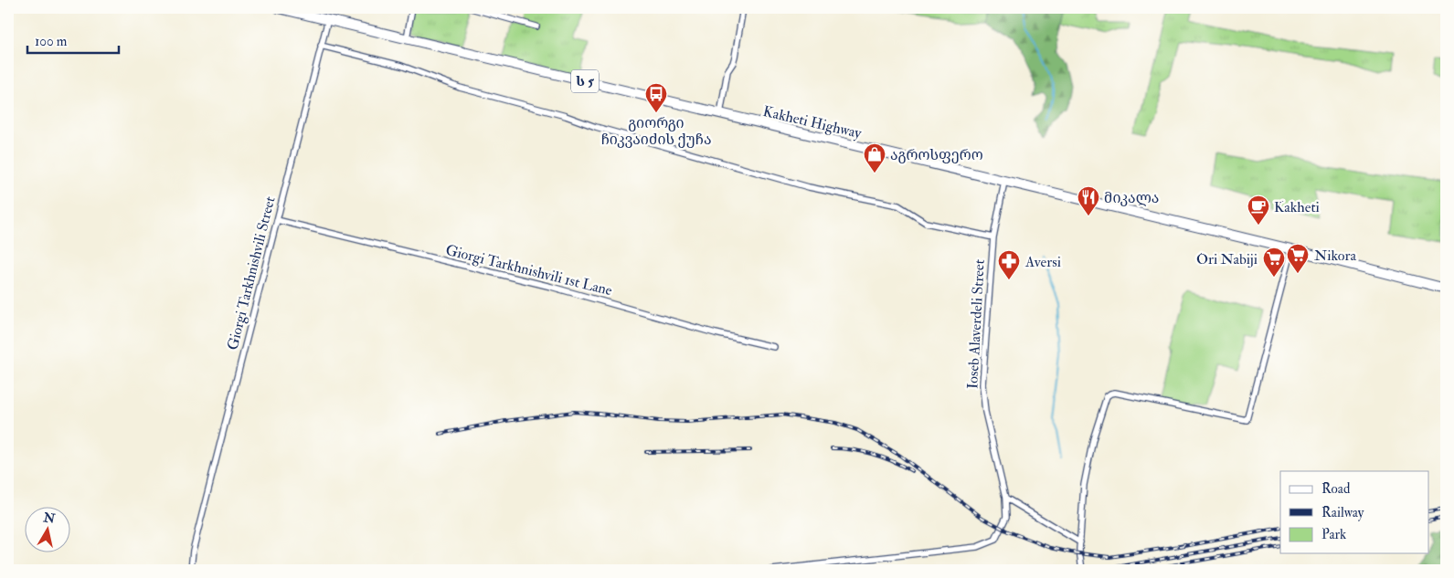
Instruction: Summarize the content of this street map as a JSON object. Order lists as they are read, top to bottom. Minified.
{"streets":{"highway":["ს 5","Kakheti Highway"],"street":["Giorgi Tarkhnishvili 1st Lane","Giorgi Tarkhnishvili Street","Ioseb Alaverdeli Street"]},"crossings":[["Kakheti Highway","Giorgi Tarkhnishvili Street"],["Kakheti Highway","Ioseb Alaverdeli Street"],["Giorgi Tarkhnishvili 1st Lane","Giorgi Tarkhnishvili Street"]],"places":{"bus stop":["გიორგი ჩიკვაიძის ქუჩა"],"shop":["აგროსფერო"],"restaurant":["მიკალა"],"cafe":["Kakheti"],"supermarket":["Nikora","Ori Nabiji"],"pharmacy":["Aversi"]},"legend":["Road","Railway","Park"],"scale_bar":"100 m","north":"top"}
